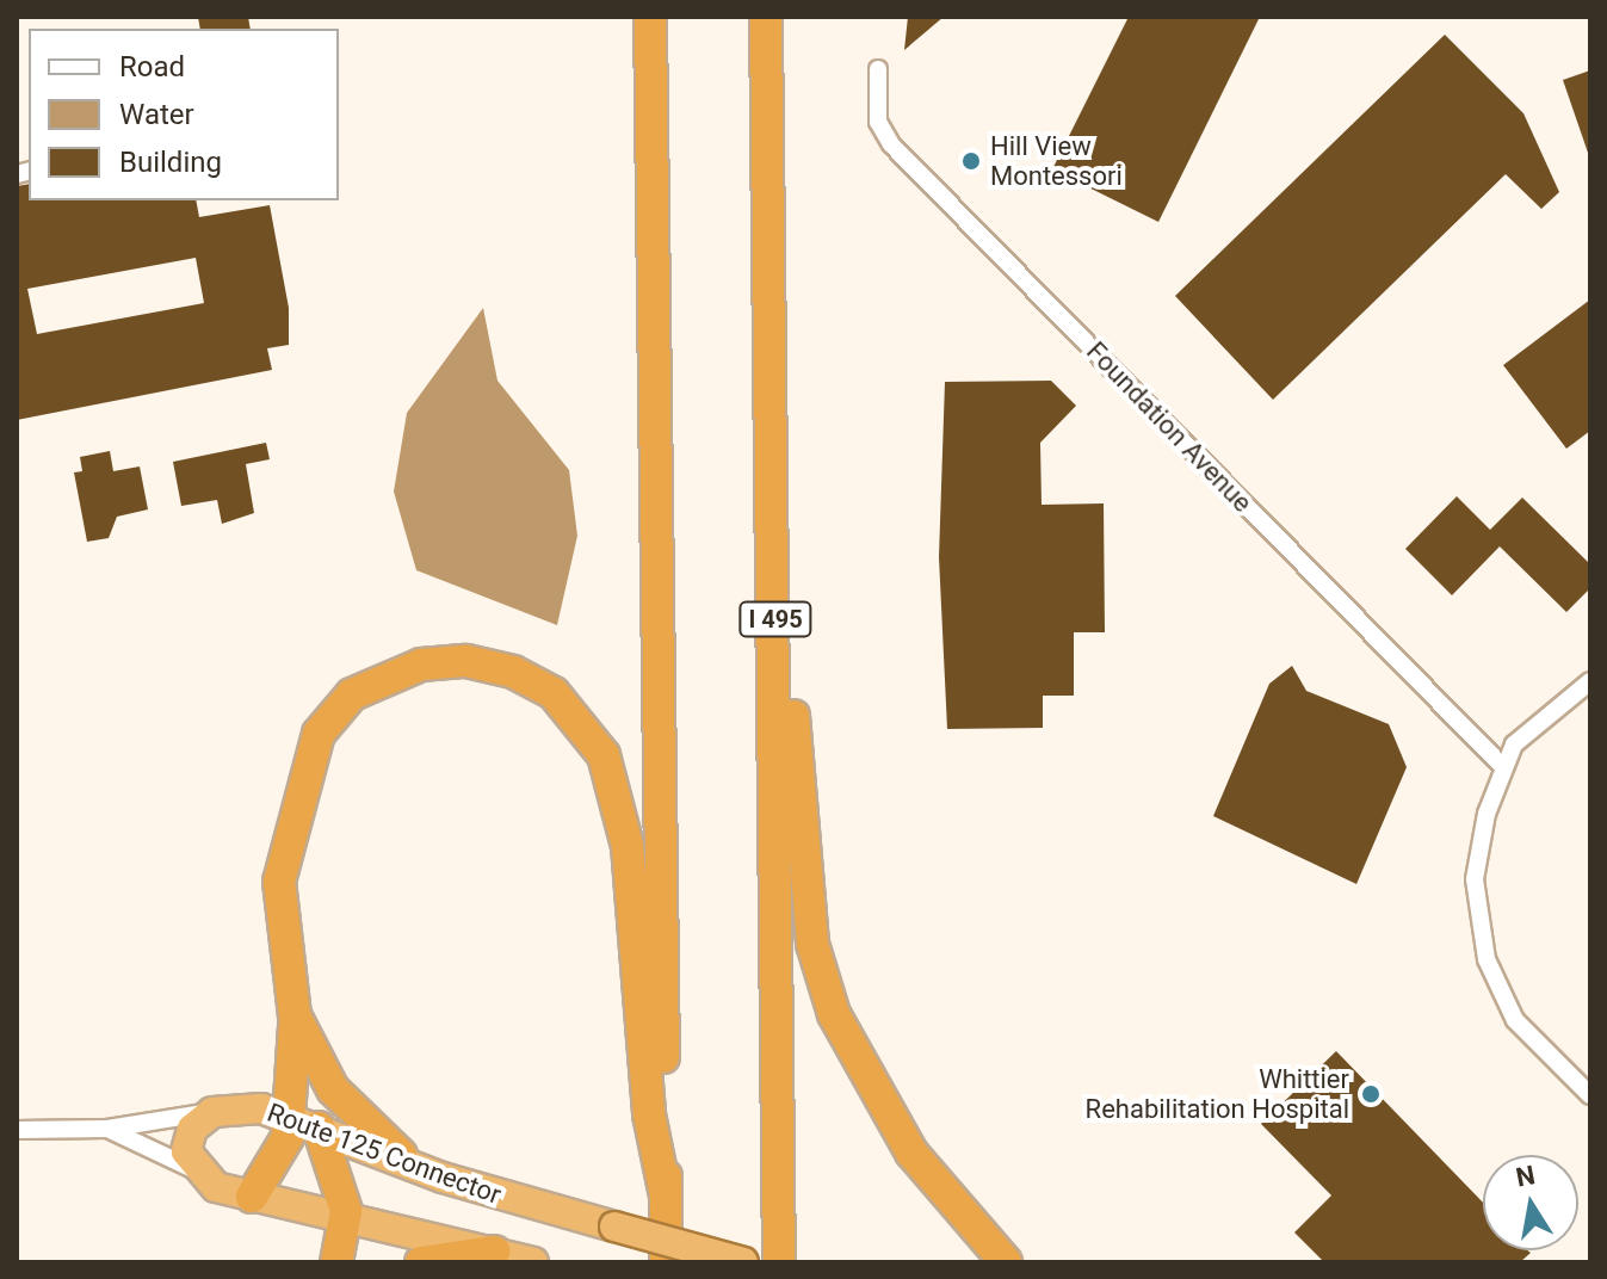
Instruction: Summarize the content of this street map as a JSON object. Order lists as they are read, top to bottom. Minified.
{"streets":{"highway":["I 495","Route 125 Connector"],"street":["Foundation Avenue"]},"places":["Hill View Montessori","Whittier Rehabilitation Hospital"],"legend":["Road","Water","Building"],"north":"top"}
